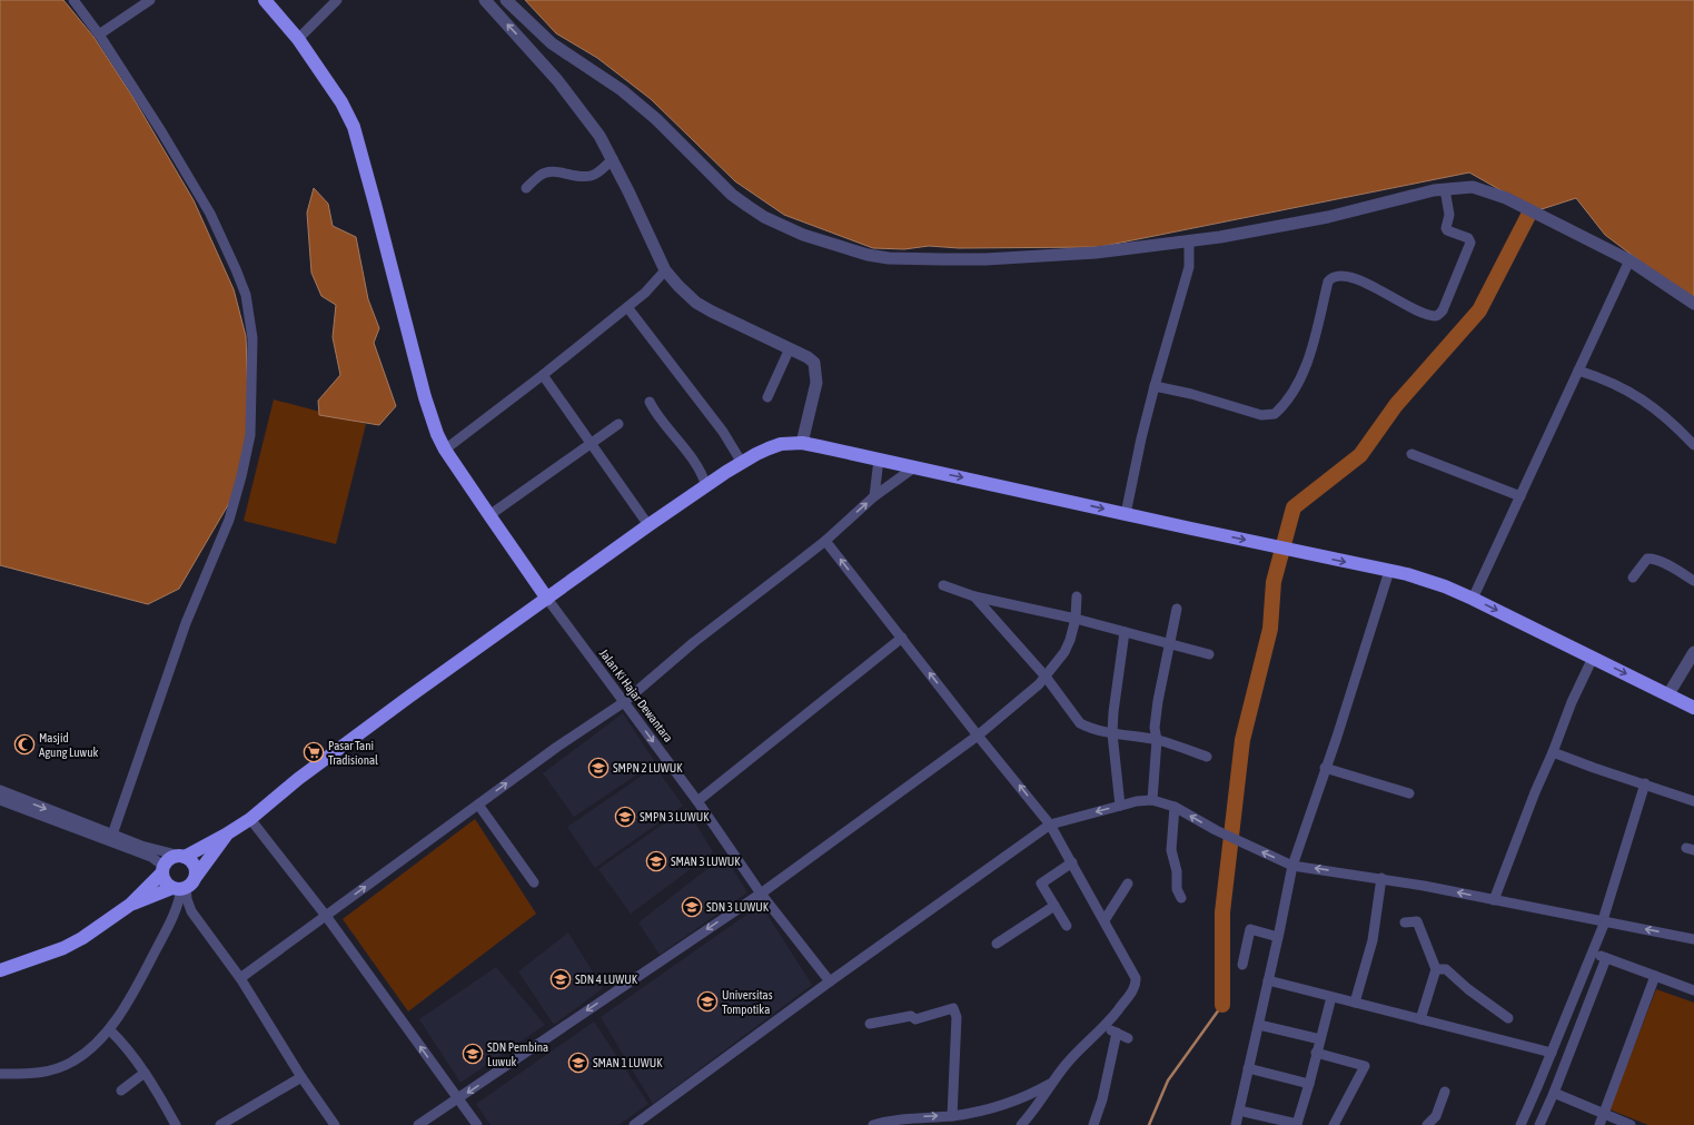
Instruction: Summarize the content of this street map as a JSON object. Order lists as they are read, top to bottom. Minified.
{"streets":{"street":["Jalan Ki Hajar Dewantara"]},"places":{"mosque":["Masjid Agung Luwuk"],"supermarket":["Pasar Tani Tradisional"],"school or university":["SMPN 2 LUWUK","SMPN 3 LUWUK","SMAN 3 LUWUK","SDN 3 LUWUK","SDN 4 LUWUK","Universitas Tompotika","SDN Pembina Luwuk","SMAN 1 LUWUK"]}}
